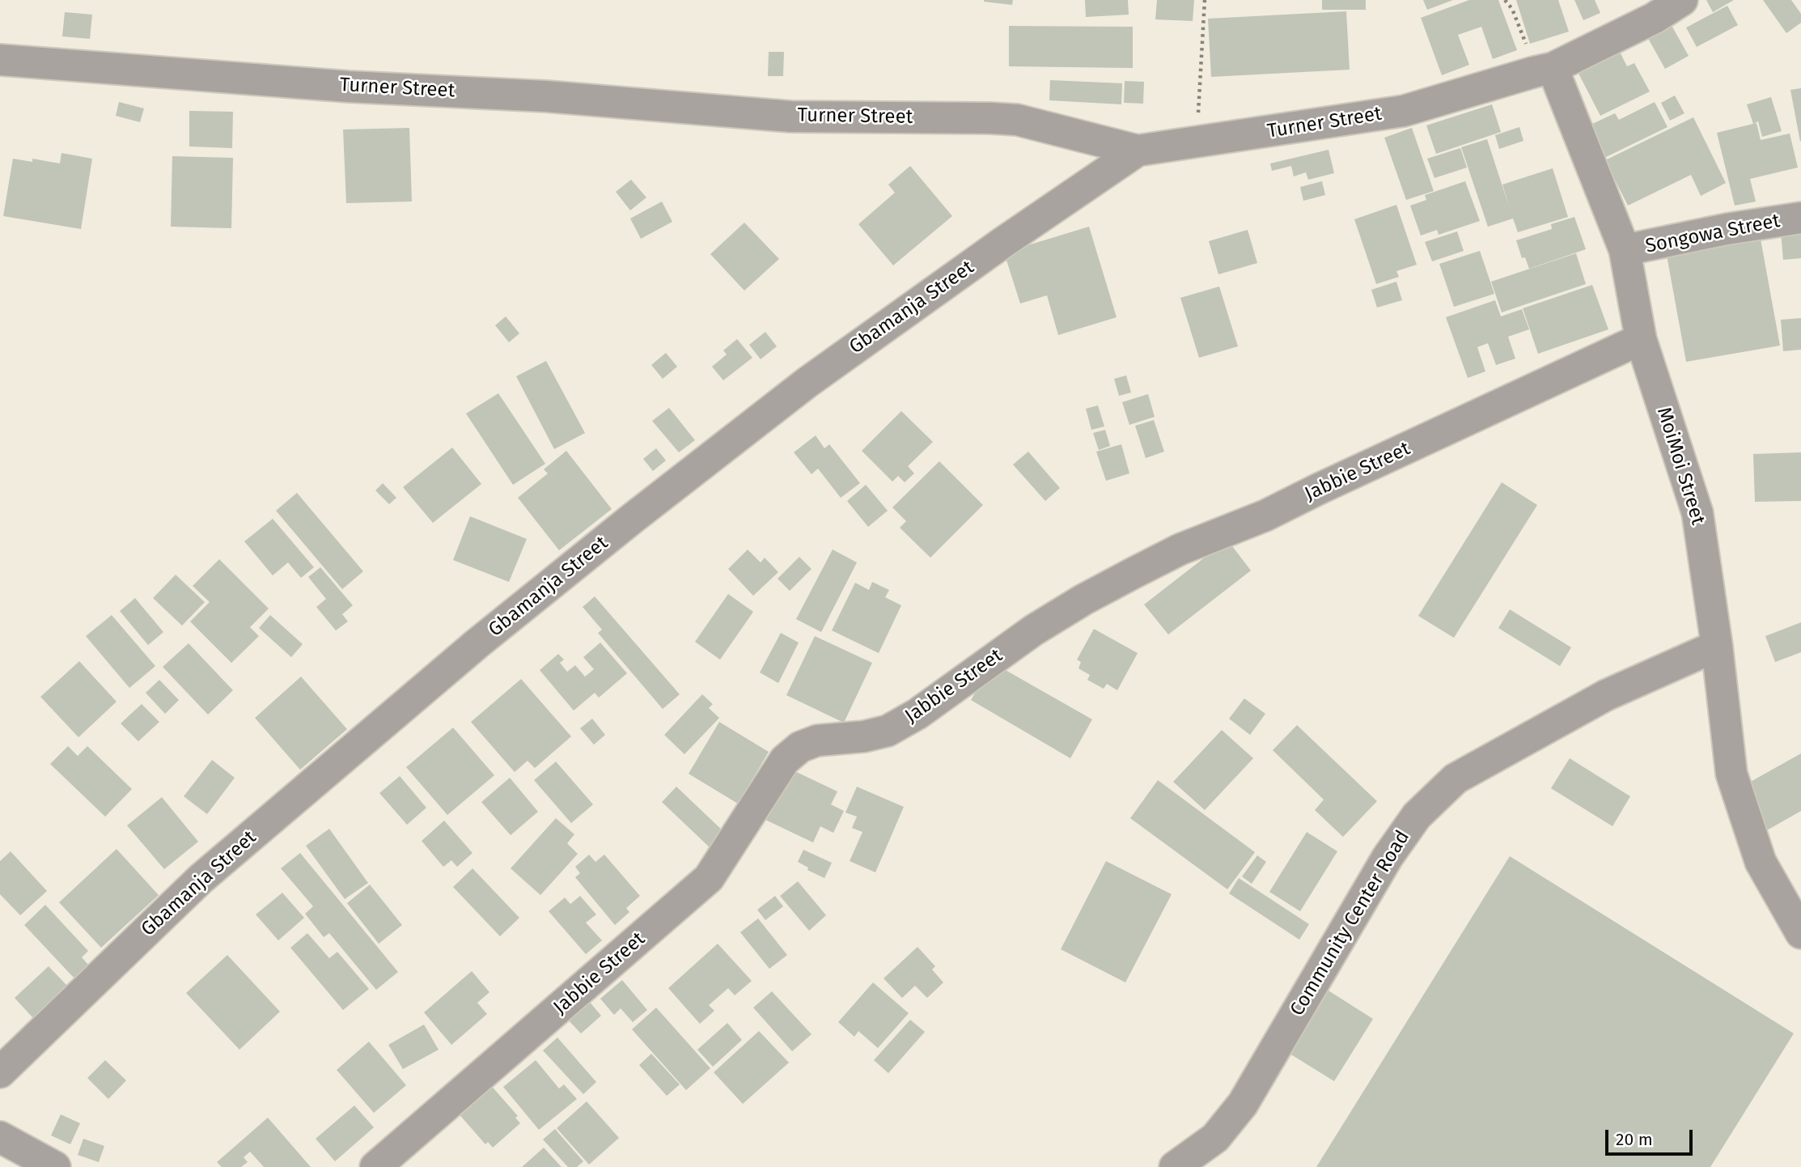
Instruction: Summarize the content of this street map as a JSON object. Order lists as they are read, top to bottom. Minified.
{"streets":{"street":["Turner Street","Songowa Street","Gbamanja Street","MoiMoi Street","Jabbie Street","Community Center Road"]},"crossings":[["Turner Street","Gbamanja Street"],["Turner Street","MoiMoi Street"],["Songowa Street","MoiMoi Street"],["MoiMoi Street","Jabbie Street"],["MoiMoi Street","Community Center Road"]],"scale_bar":"20 m"}
